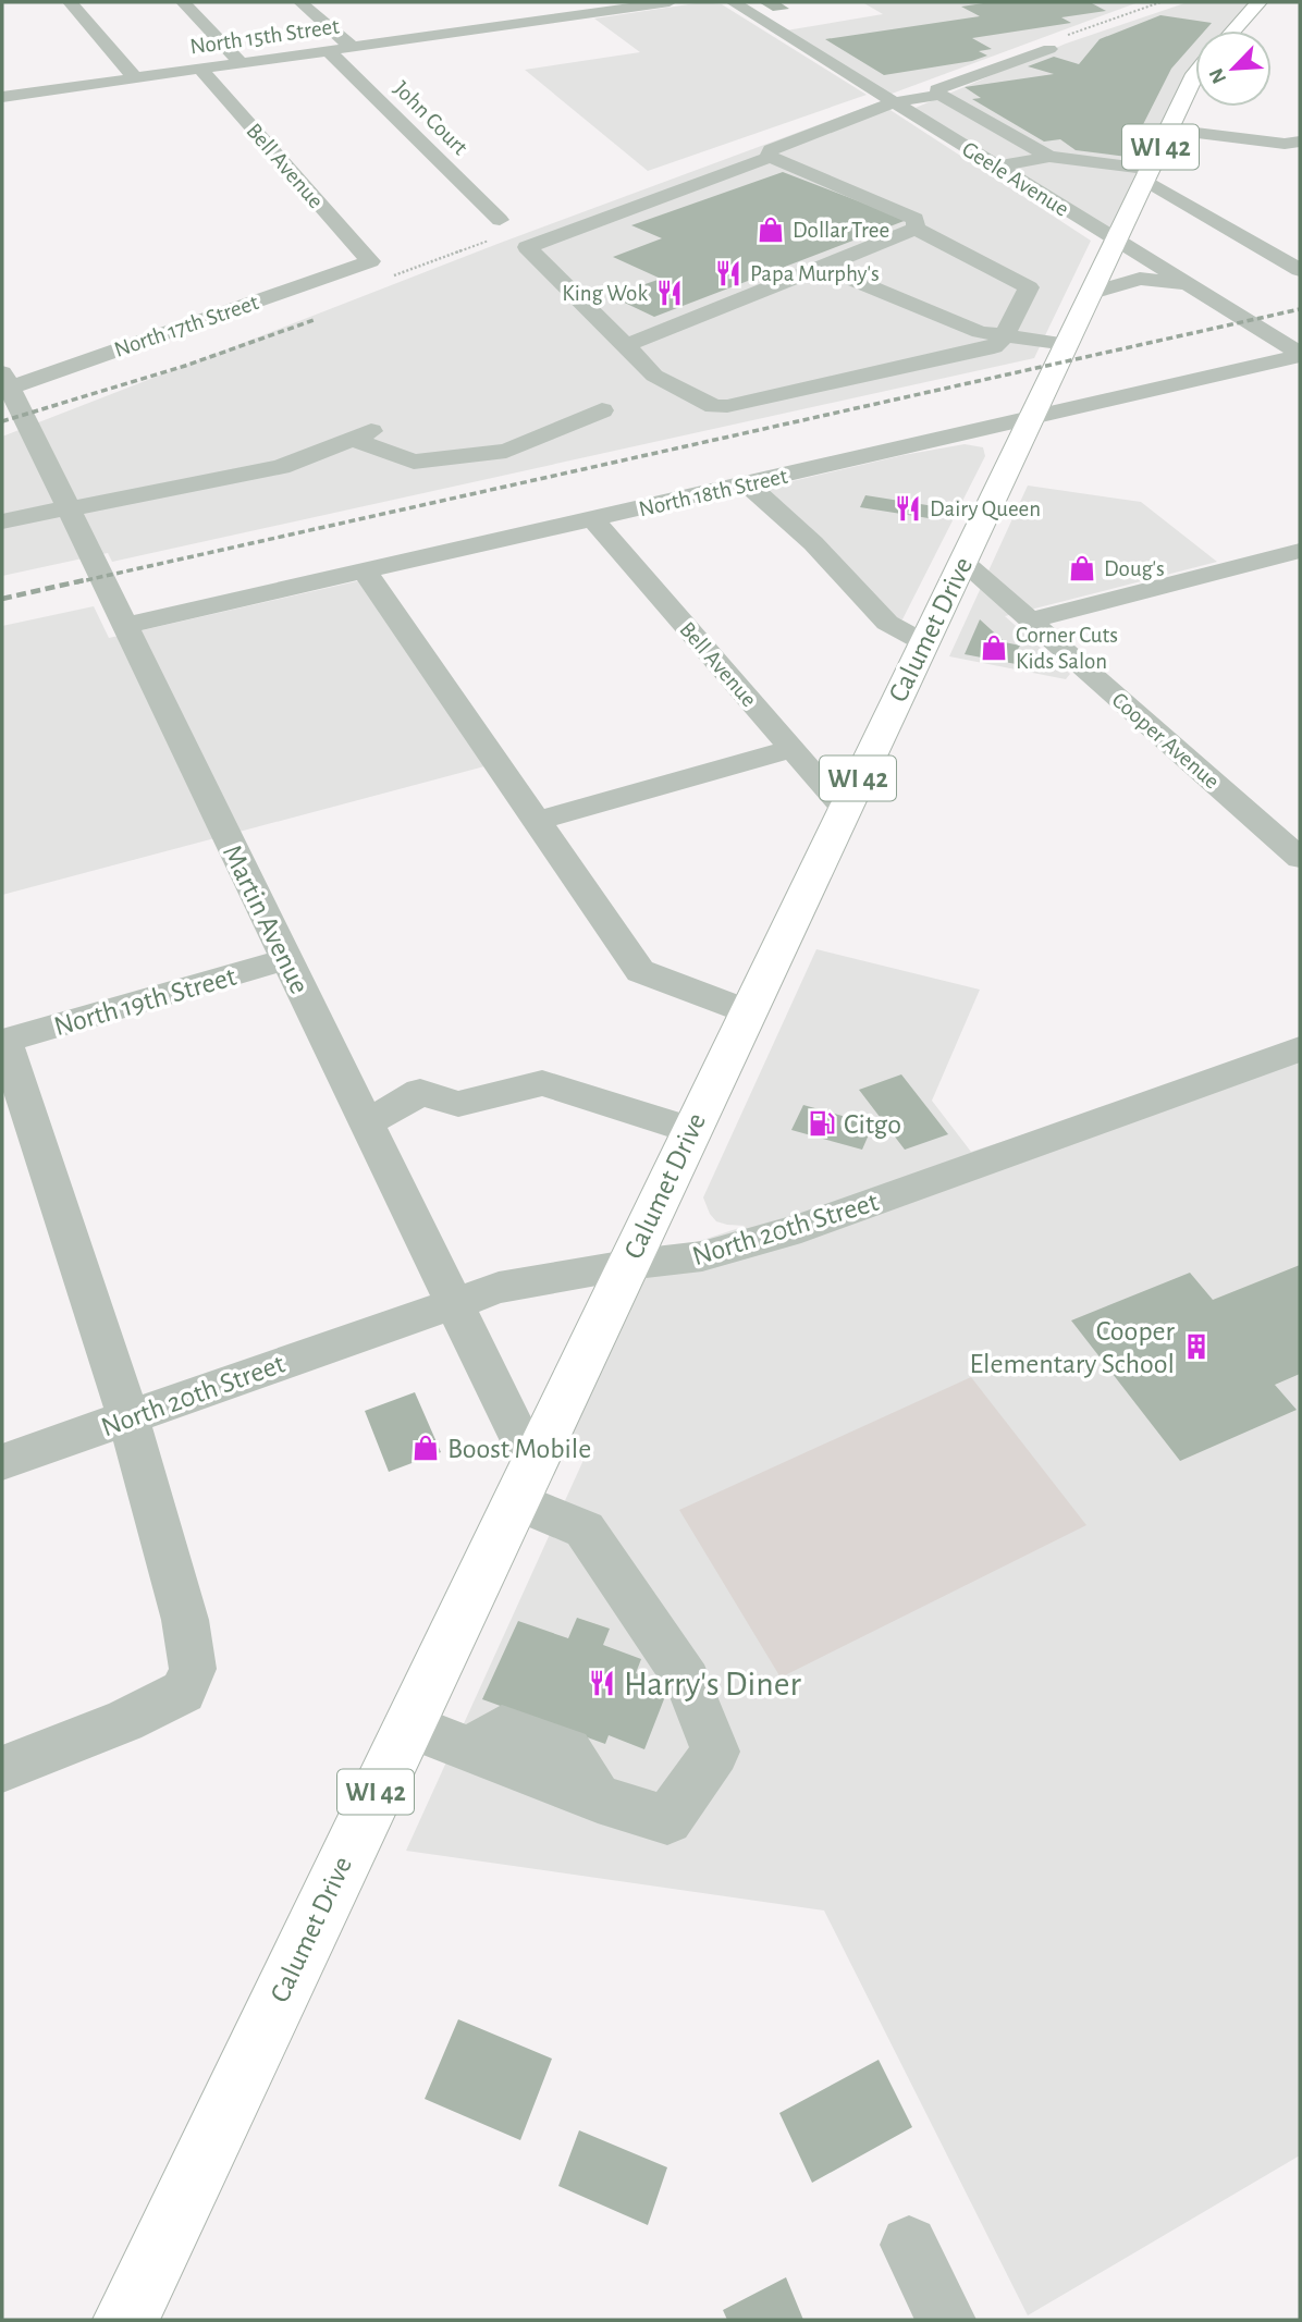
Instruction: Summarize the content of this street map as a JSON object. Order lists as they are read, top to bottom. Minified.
{"streets":{"main road":["WI 42","Calumet Drive"],"street":["North 15th Street","John Court","Bell Avenue","Geele Avenue","North 17th Street","North 18th Street","Cooper Avenue","Martin Avenue","North 19th Street","North 20th Street"]},"crossings":[["North 15th Street","John Court"],["North 15th Street","Bell Avenue"],["Bell Avenue","North 17th Street"],["Bell Avenue","North 18th Street"],["Bell Avenue","Calumet Drive"],["Geele Avenue","North 18th Street"],["Geele Avenue","Calumet Drive"],["North 17th Street","Martin Avenue"],["North 18th Street","Calumet Drive"],["North 18th Street","Martin Avenue"],["Calumet Drive","Cooper Avenue"],["Calumet Drive","Martin Avenue"],["Calumet Drive","North 20th Street"],["Martin Avenue","North 19th Street"],["Martin Avenue","North 20th Street"]],"places":{"shop":["Dollar Tree","Doug's","Corner Cuts Kids Salon","Boost Mobile"],"restaurant":["Papa Murphy's","King Wok","Dairy Queen","Harry's Diner"],"fuel station":["Citgo"],"building":["Cooper Elementary School"]},"north":"bottom left"}
